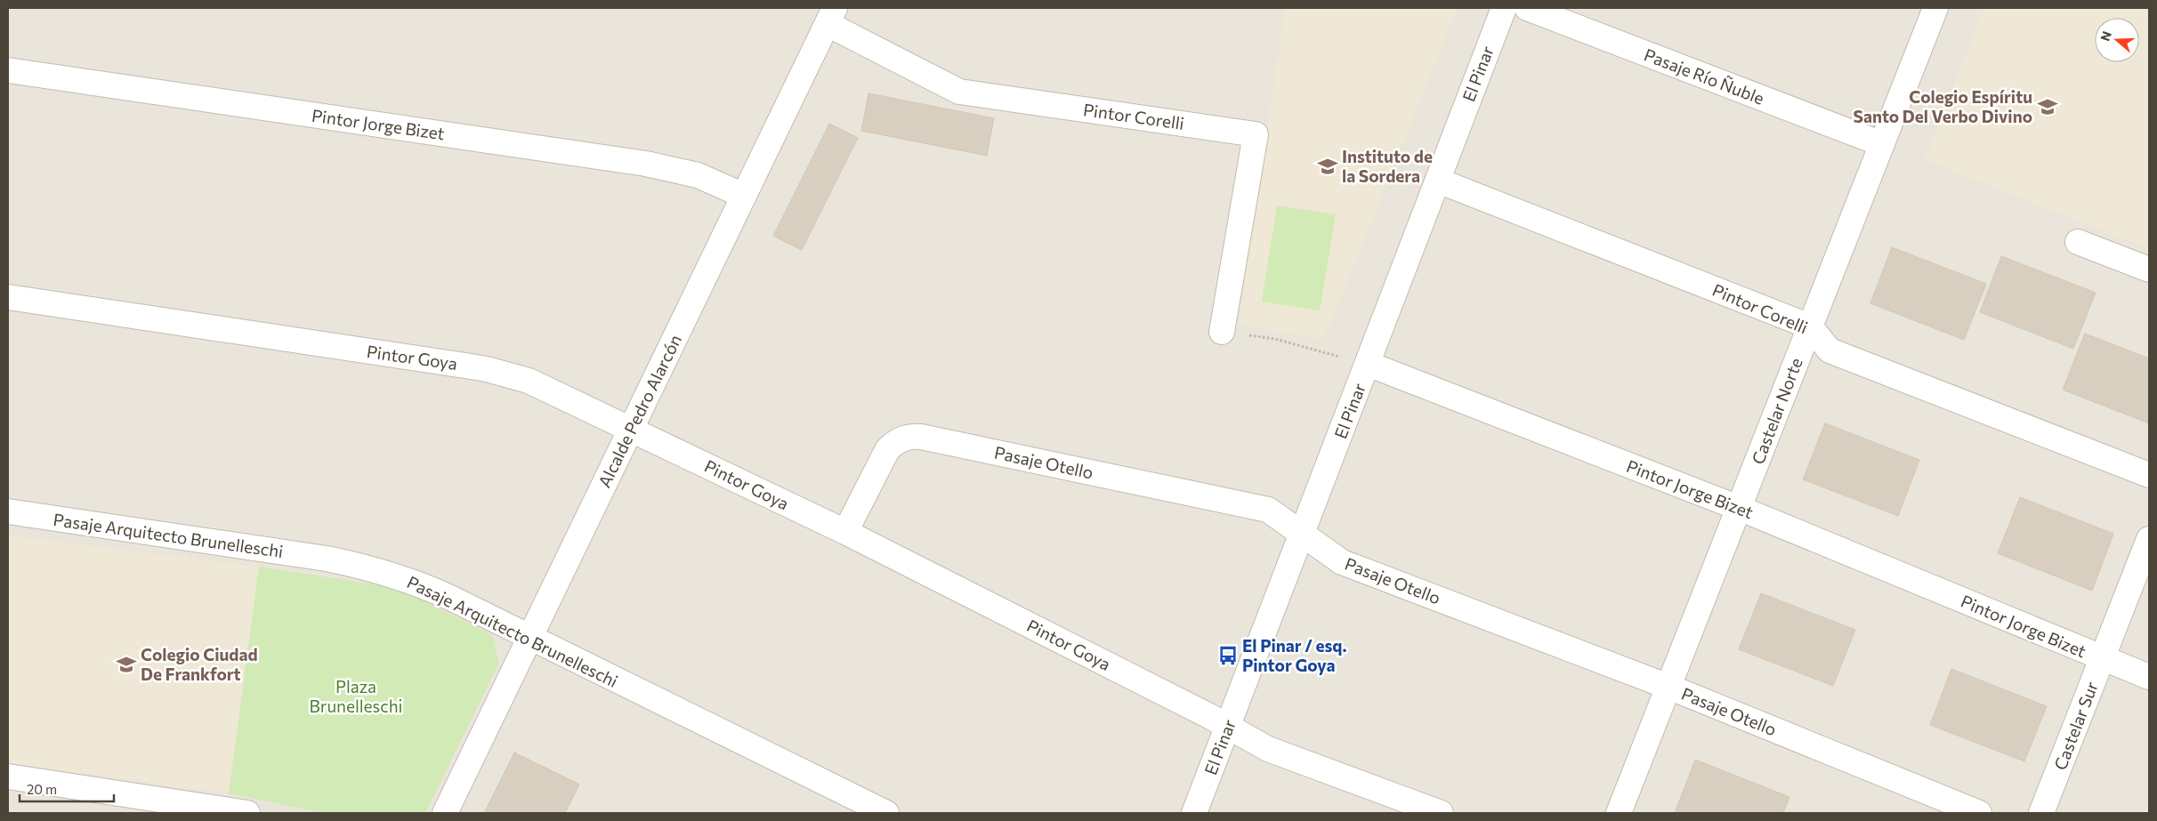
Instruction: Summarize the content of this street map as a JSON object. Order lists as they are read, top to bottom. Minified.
{"streets":{"street":["El Pinar","Pasaje Río Ñuble","Pintor Corelli","Pintor Jorge Bizet","Pintor Goya","Alcalde Pedro Alarcón","Castelar Norte","Pasaje Otello","Pasaje Arquitecto Brunelleschi","Castelar Sur"]},"crossings":[["El Pinar","Pintor Corelli"],["El Pinar","Pintor Jorge Bizet"],["El Pinar","Pintor Goya"],["El Pinar","Pasaje Otello"],["Pasaje Río Ñuble","Castelar Norte"],["Pintor Corelli","Alcalde Pedro Alarcón"],["Pintor Corelli","Castelar Norte"],["Pintor Jorge Bizet","Alcalde Pedro Alarcón"],["Pintor Jorge Bizet","Castelar Norte"],["Pintor Jorge Bizet","Castelar Sur"],["Pintor Goya","Alcalde Pedro Alarcón"],["Pintor Goya","Pasaje Otello"],["Alcalde Pedro Alarcón","Pasaje Arquitecto Brunelleschi"],["Castelar Norte","Pasaje Otello"]],"parks":["Plaza Brunelleschi"],"places":{"school or university":["Colegio Espíritu Santo Del Verbo Divino","Instituto de la Sordera","Colegio Ciudad De Frankfort"],"bus stop":["El Pinar / esq. Pintor Goya"]},"scale_bar":"20 m","north":"left"}
